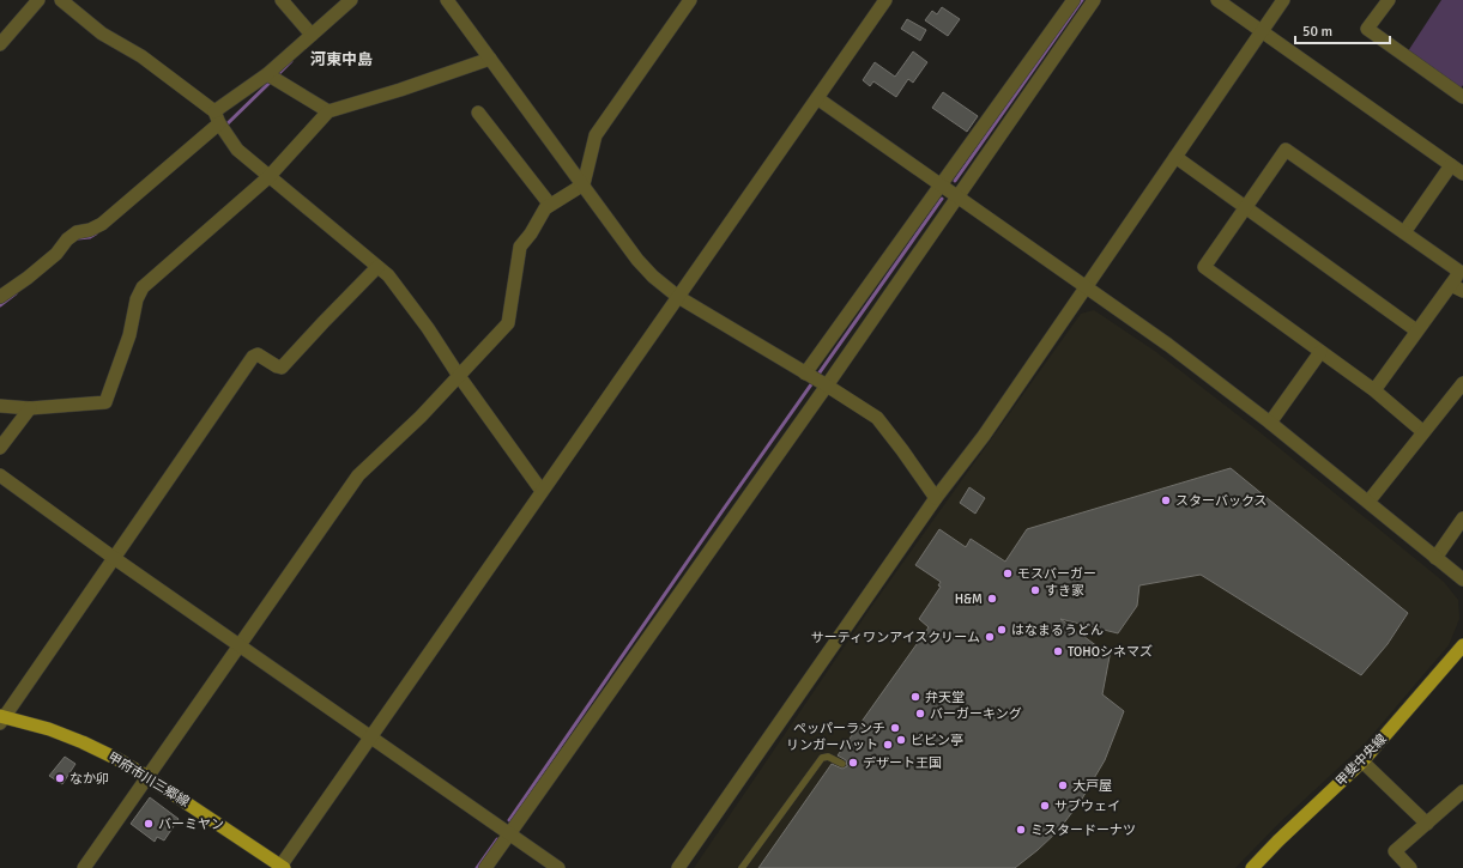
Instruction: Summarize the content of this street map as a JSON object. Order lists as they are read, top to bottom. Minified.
{"streets":{"main road":["甲斐中央線","甲府市川三郷線"]},"districts":["河東中島"],"places":["スターバックス","モスバーガー","すき家","H&M","はなまるうどん","サーティワンアイスクリーム","TOHOシネマズ","弁天堂","バーガーキング","ペッパーランチ","ビビン亭","リンガーハット","デザート王国","なか卯","大戸屋","サブウェイ","バーミヤン","ミスタードーナツ"],"scale_bar":"50 m"}
